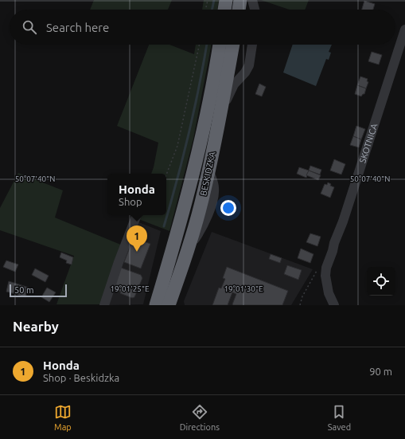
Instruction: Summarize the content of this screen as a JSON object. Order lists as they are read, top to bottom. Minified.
{"streets":{"highway":["BESKIDZKA"],"street":["SKOTNICA"]},"scale_bar":"50 m","page":{"search":"Search here","popup":["Honda","Shop"],"pins":"1","scale":"50 m","heading":"Nearby","list":[{"mark":"1","name":"Honda","note":"Shop · Beskidzka","value":"90 m"}],"nav":["Map","Directions","Saved"]},"coordinates":["50°07'40\"N","19°01'25\"E","19°01'30\"E"]}
